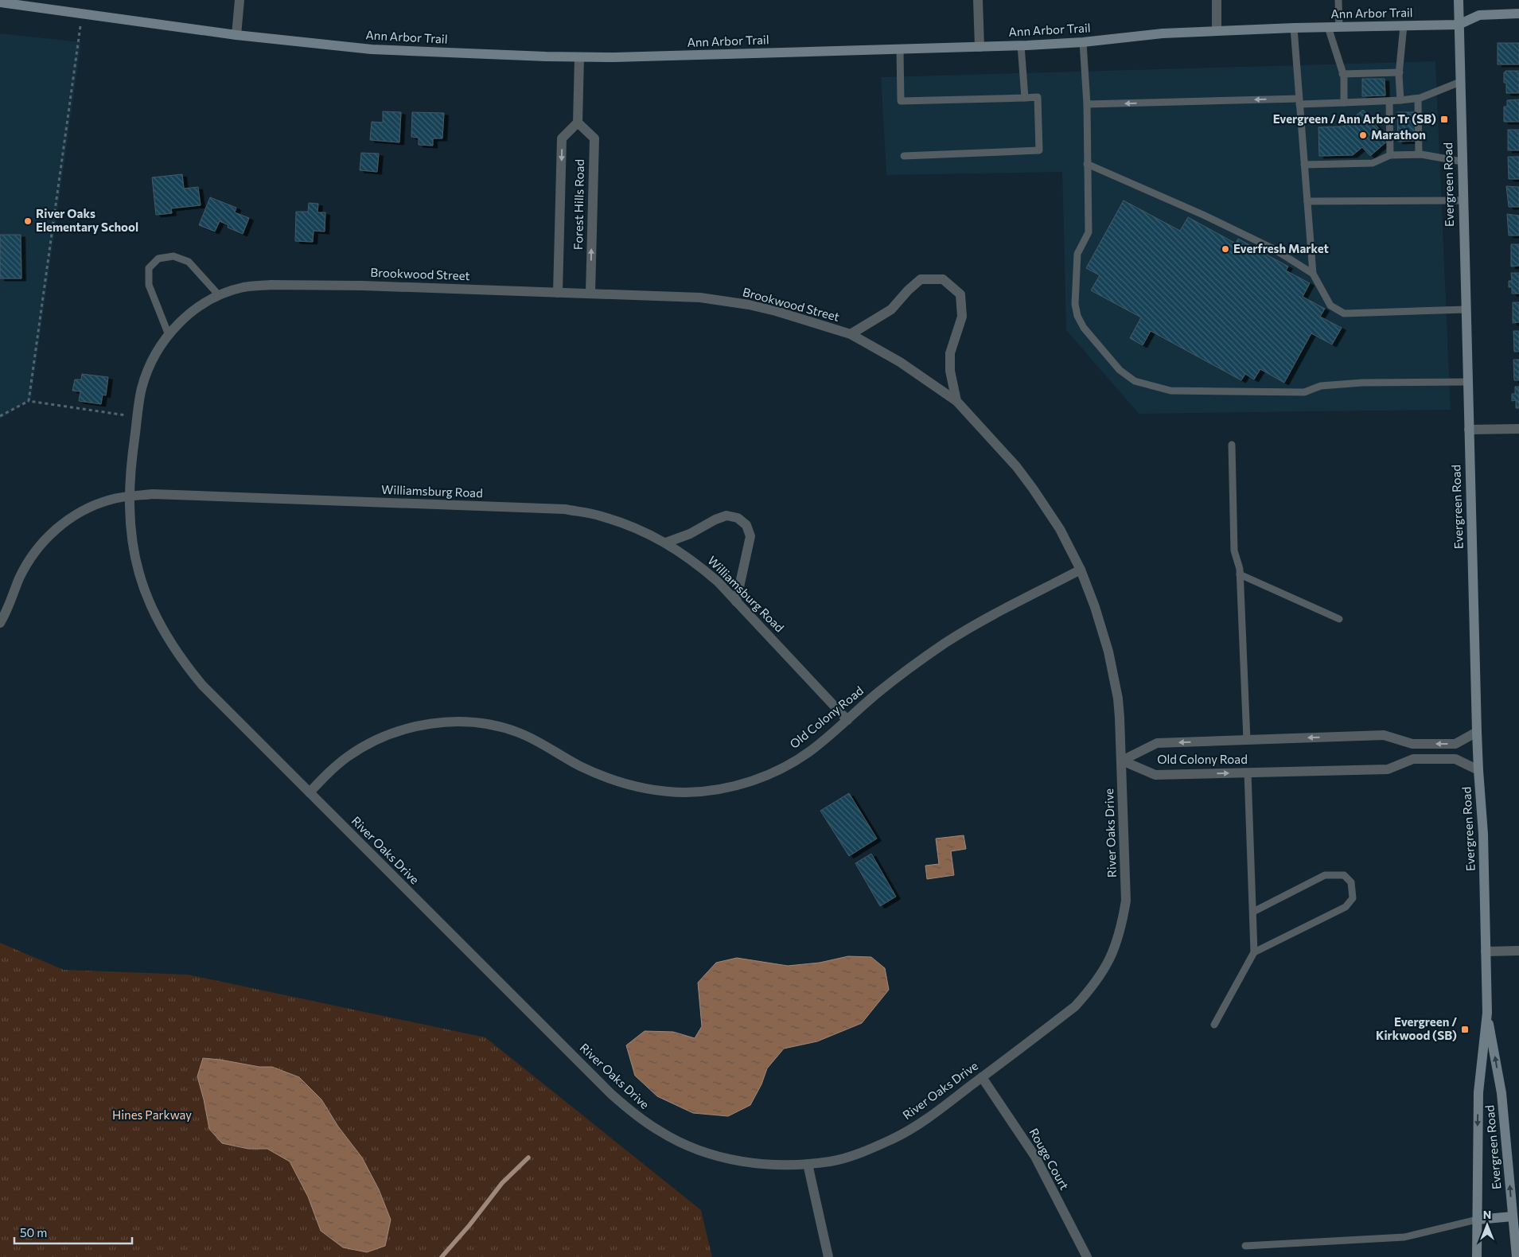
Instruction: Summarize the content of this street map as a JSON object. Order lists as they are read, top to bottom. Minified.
{"streets":{"street":["Ann Arbor Trail","Evergreen Road","Forest Hills Road","Brookwood Street","Williamsburg Road","Old Colony Road","River Oaks Drive","Rouge Court"]},"crossings":[["Ann Arbor Trail","Evergreen Road"],["Evergreen Road","Old Colony Road"],["Forest Hills Road","Brookwood Street"],["Brookwood Street","Williamsburg Road"],["Brookwood Street","Old Colony Road"],["Brookwood Street","River Oaks Drive"],["Williamsburg Road","Old Colony Road"],["Williamsburg Road","River Oaks Drive"],["Old Colony Road","River Oaks Drive"],["River Oaks Drive","Rouge Court"]],"parks":["Hines Parkway"],"places":{"transit":["Evergreen / Ann Arbor Tr (SB)","Evergreen / Kirkwood (SB)"],"other":["Marathon","River Oaks Elementary School","Everfresh Market"]},"scale_bar":"50 m","north":"top"}
